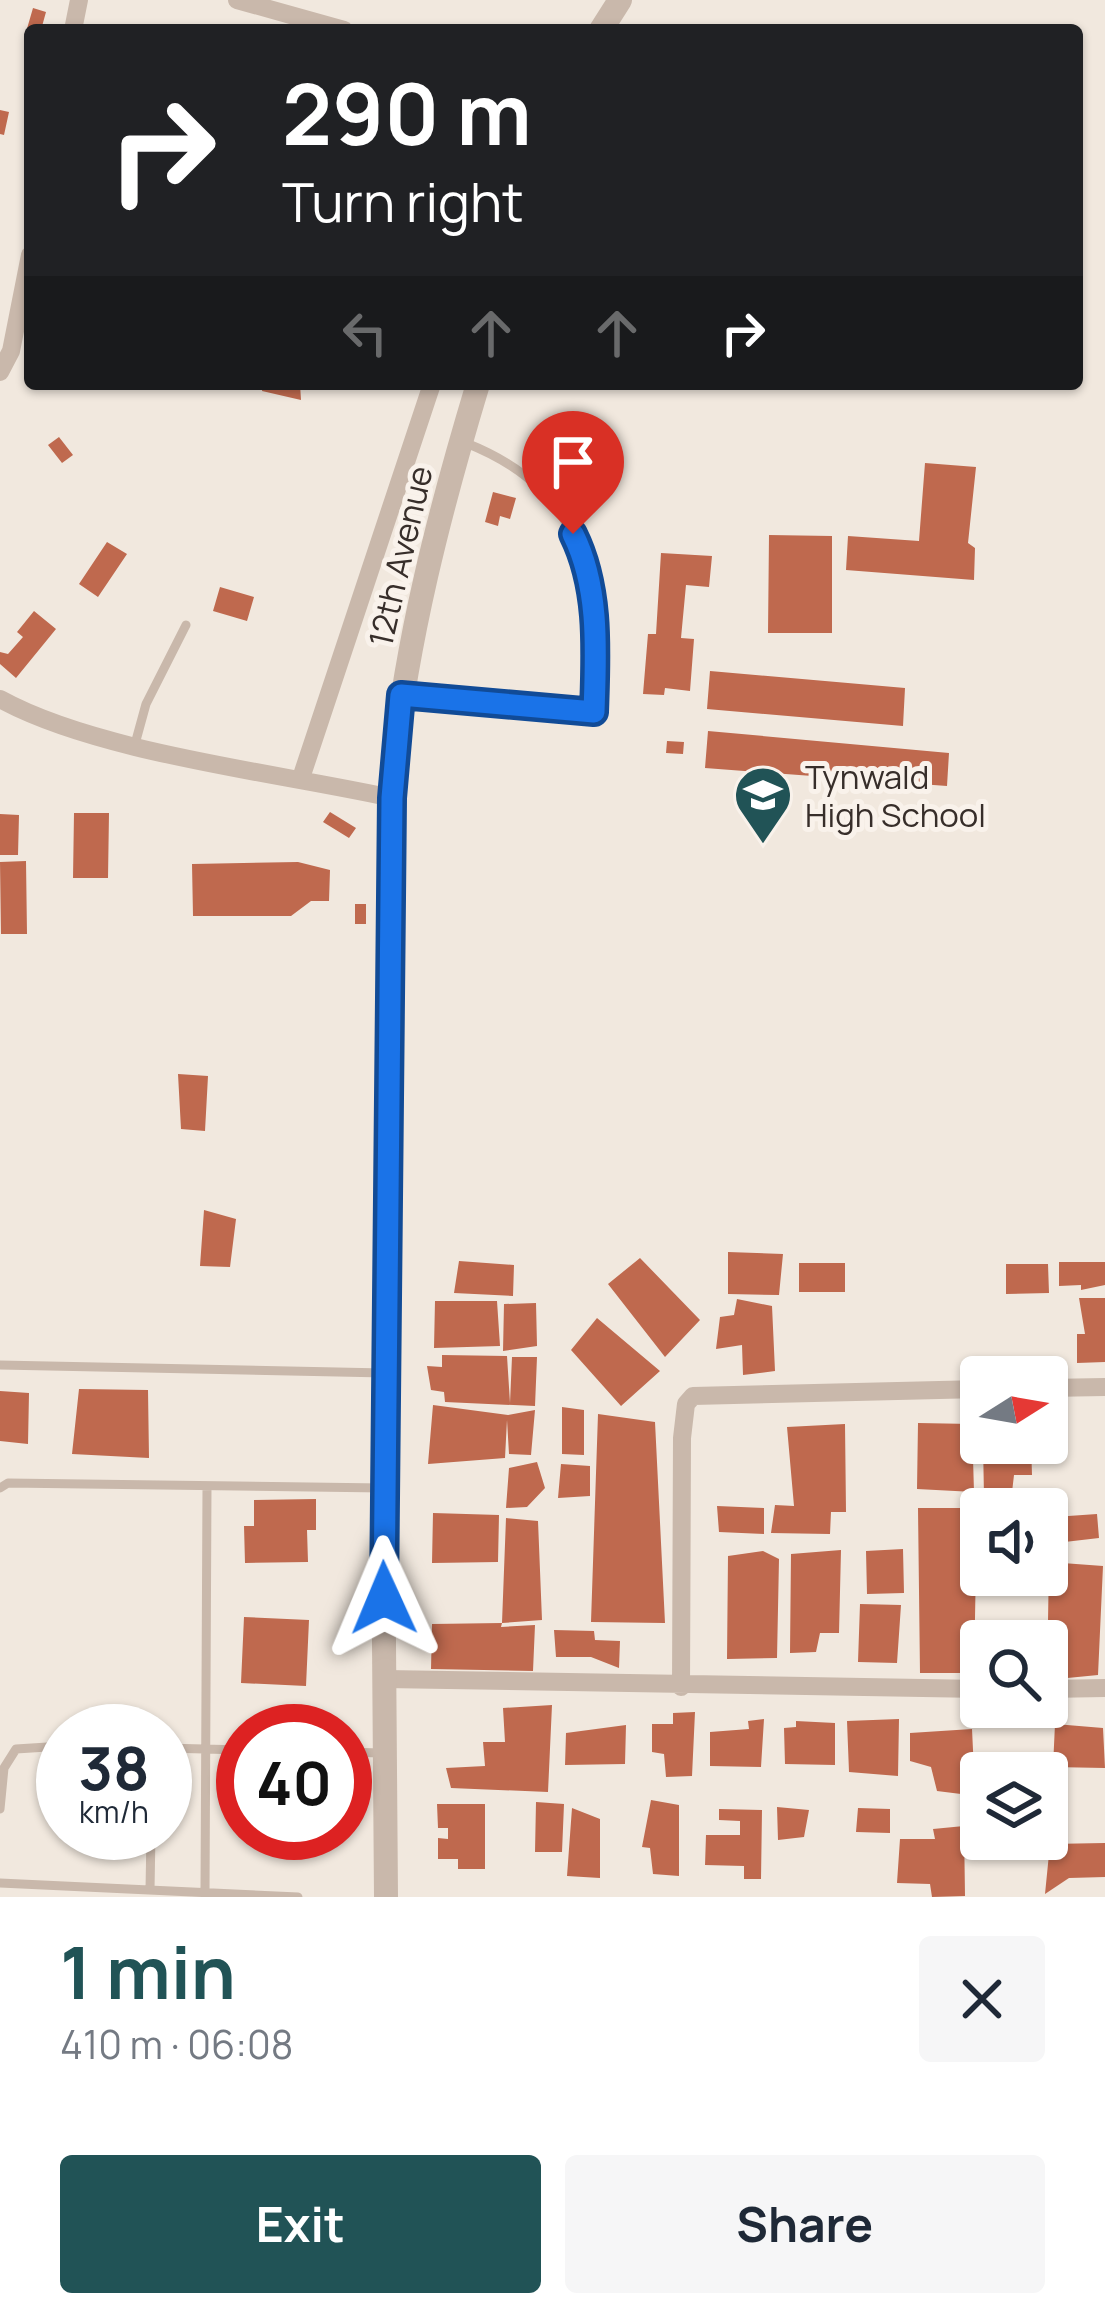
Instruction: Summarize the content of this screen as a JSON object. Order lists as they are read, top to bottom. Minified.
{"streets":{"street":["12th Avenue"]},"places":{"school or university":["Tynwald High School"]},"north":"right","page":{"turn":["290 m","Turn right"],"speed":"38 km/h","limit":"40","heading":["1 min","410 m · 06:08"],"buttons":["Exit","Share"]}}
